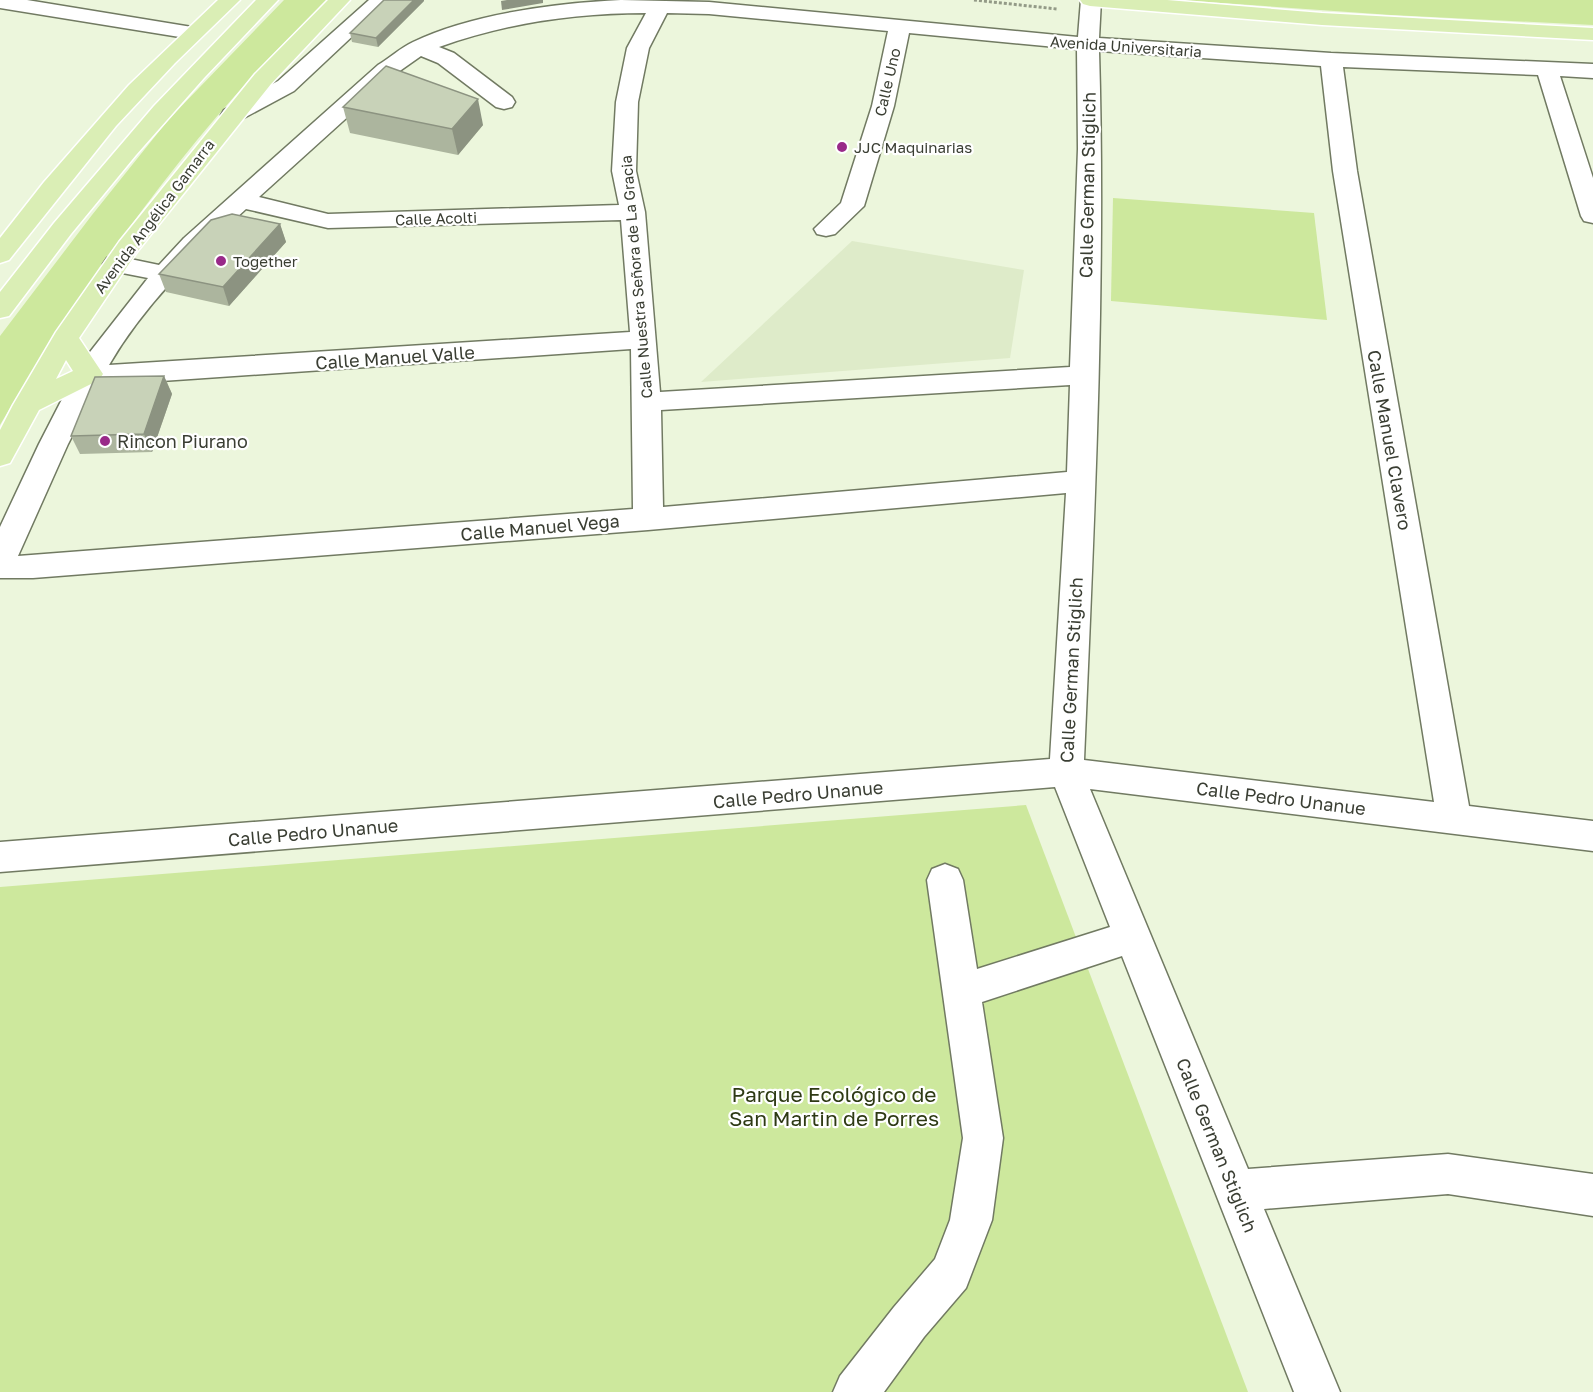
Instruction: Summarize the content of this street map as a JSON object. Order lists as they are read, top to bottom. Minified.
{"streets":{"main road":["Avenida Angélica Gamarra"],"street":["Avenida Universitaria","Calle Uno","Calle German Stiglich","Calle Acolti","Calle Nuestra Señora de La Gracia","Calle Manuel Valle","Calle Manuel Clavero","Calle Manuel Vega","Calle Pedro Unanue"]},"crossings":[["Avenida Universitaria","Calle Uno"],["Avenida Universitaria","Calle German Stiglich"],["Avenida Universitaria","Calle Nuestra Señora de La Gracia"],["Avenida Universitaria","Calle Manuel Clavero"],["Calle German Stiglich","Calle Manuel Vega"],["Calle German Stiglich","Calle Pedro Unanue"],["Calle Acolti","Calle Nuestra Señora de La Gracia"],["Calle Nuestra Señora de La Gracia","Calle Manuel Valle"],["Calle Nuestra Señora de La Gracia","Calle Manuel Vega"],["Calle Manuel Clavero","Calle Pedro Unanue"]],"parks":["Parque Ecológico de San Martin de Porres"],"places":["JJC Maquinarias","Together","Rincon Piurano"]}
